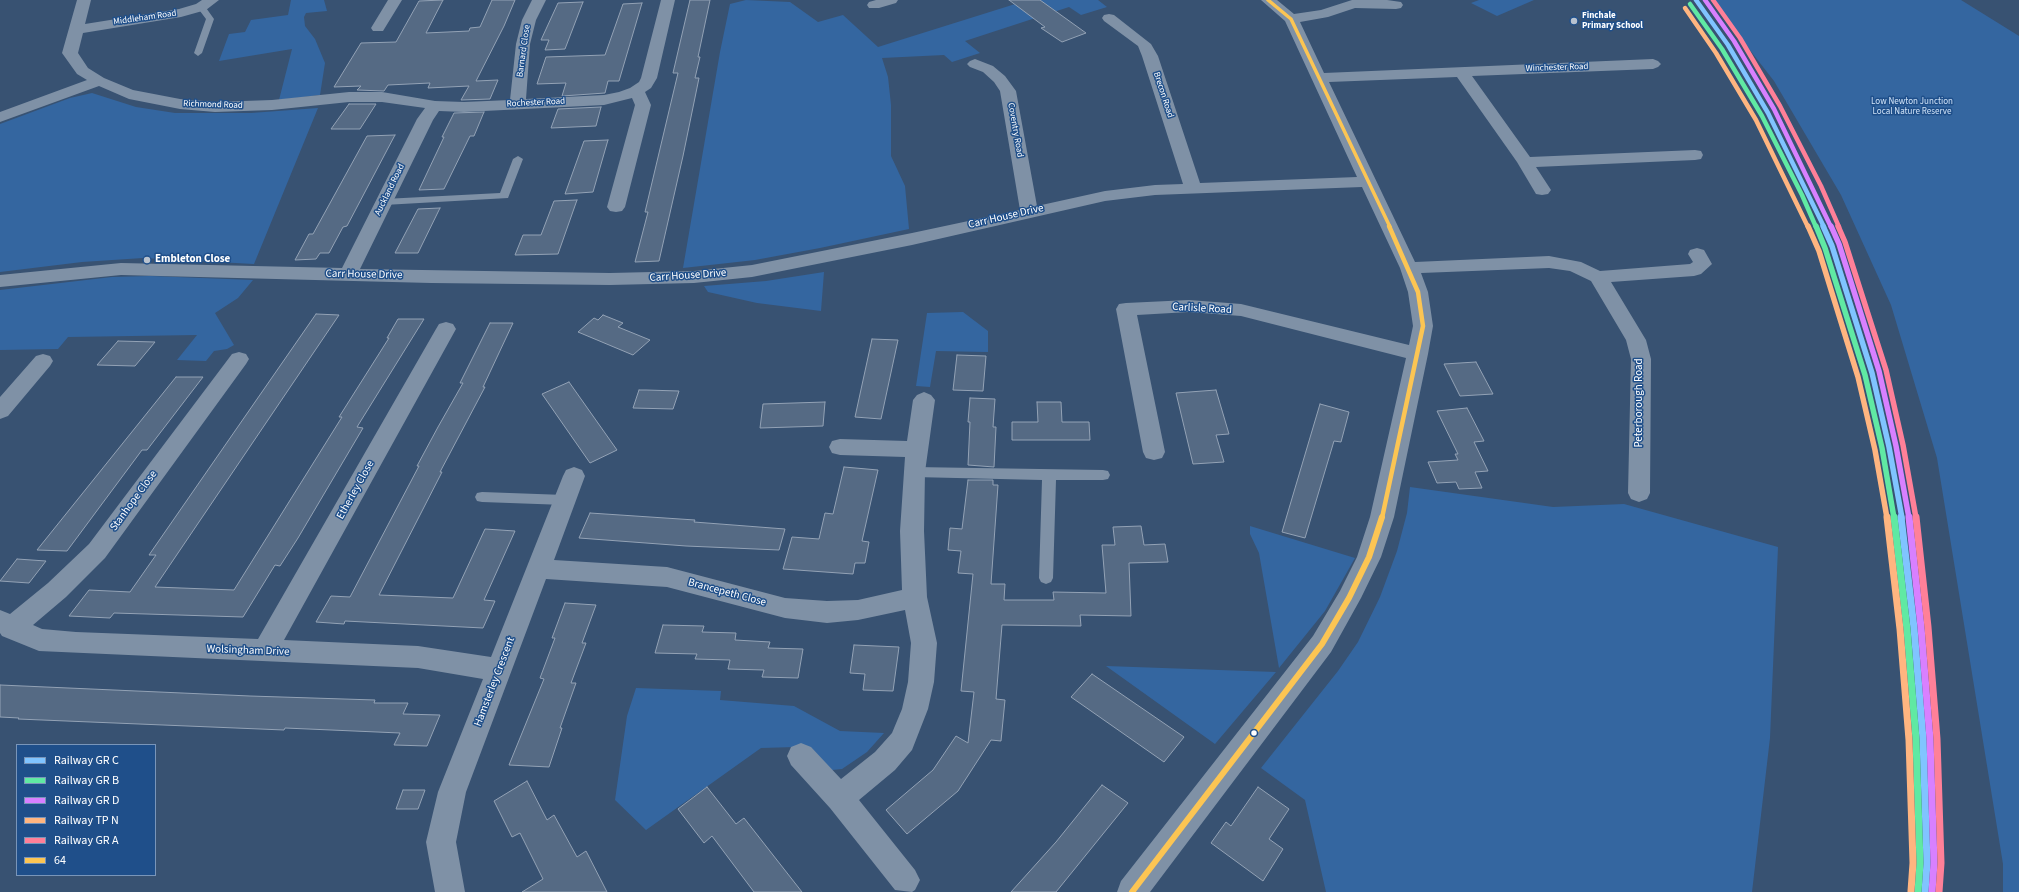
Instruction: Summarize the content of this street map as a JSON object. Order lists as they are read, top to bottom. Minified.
{"streets":{"street":["Middleham Road","Barnard Close","Winchester Road","Brecon Road","Rochester Road","Richmond Road","Coventry Road","Auckland Road","Carr House Drive","Carlisle Road","Peterborough Road","Etherley Close","Stanhope Close","Brancepeth Close","Wolsingham Drive","Hamsterley Crescent"]},"crossings":[["Barnard Close","Rochester Road"],["Brecon Road","Carr House Drive"],["Rochester Road","Richmond Road"],["Rochester Road","Auckland Road"],["Richmond Road","Auckland Road"],["Coventry Road","Carr House Drive"],["Auckland Road","Carr House Drive"],["Etherley Close","Wolsingham Drive"],["Stanhope Close","Wolsingham Drive"],["Brancepeth Close","Hamsterley Crescent"],["Wolsingham Drive","Hamsterley Crescent"]],"parks":["Low Newton Junction Local Nature Reserve"],"places":["Finchale Primary School","Embleton Close"],"lines":["transit line 64"],"legend":["Railway GR C","Railway GR B","Railway GR D","Railway TP N","Railway GR A","64"]}
